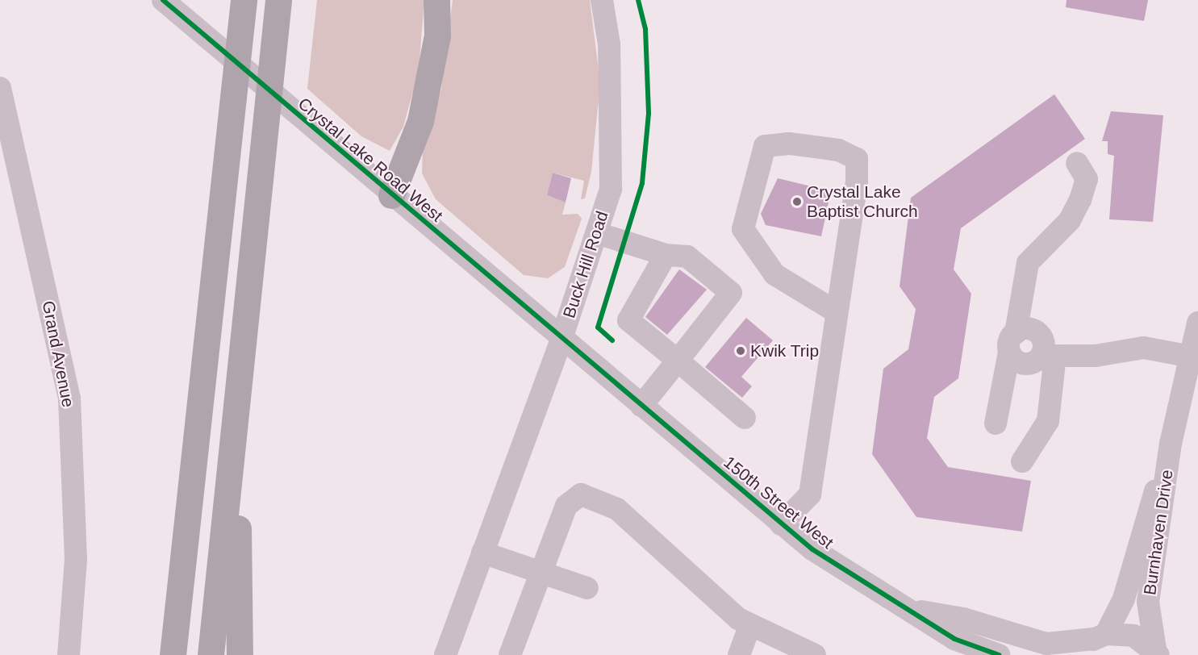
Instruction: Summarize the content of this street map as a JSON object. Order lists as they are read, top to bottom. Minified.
{"streets":{"street":["Crystal Lake Road West","Buck Hill Road","Grand Avenue","150th Street West","Burnhaven Drive"]},"crossings":[["Crystal Lake Road West","Buck Hill Road"],["Crystal Lake Road West","150th Street West"],["Buck Hill Road","150th Street West"],["150th Street West","Burnhaven Drive"]],"places":["Crystal Lake Baptist Church","Kwik Trip"]}
